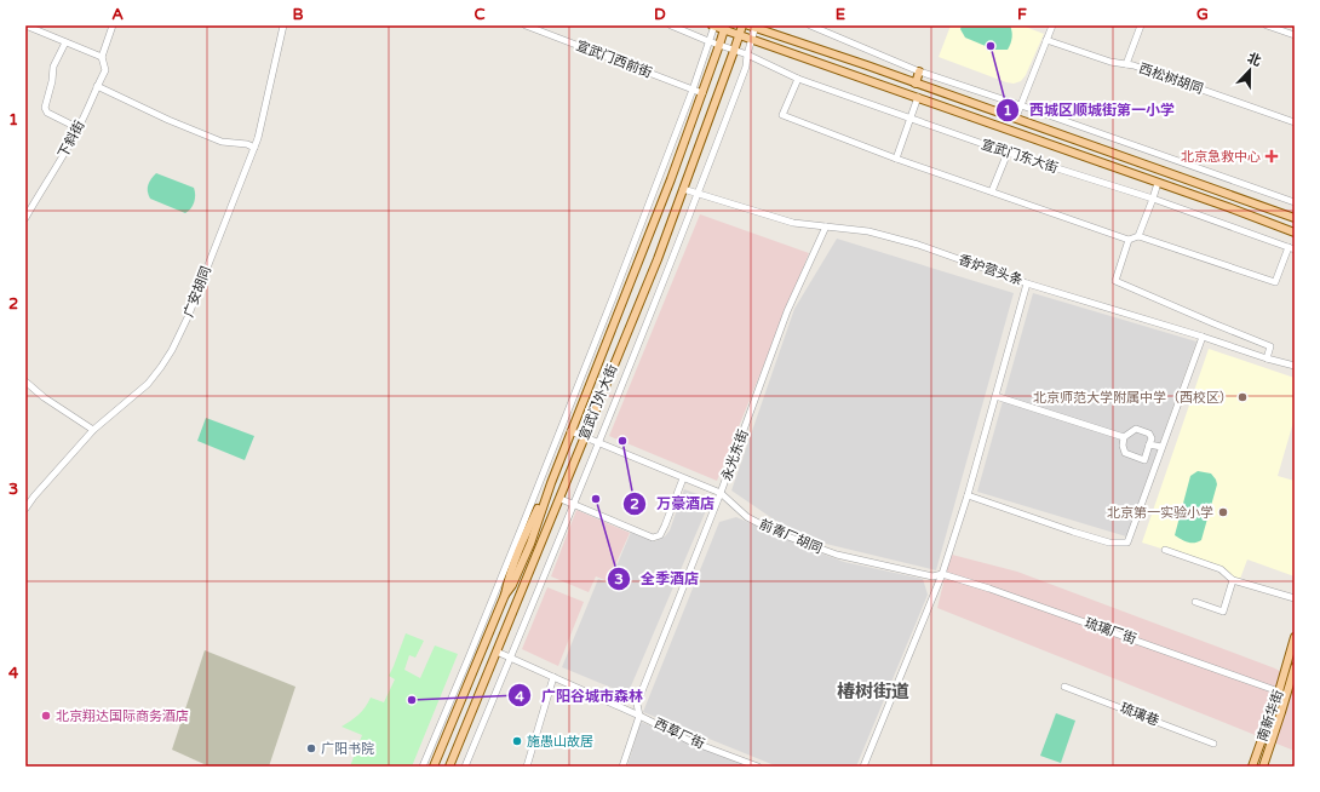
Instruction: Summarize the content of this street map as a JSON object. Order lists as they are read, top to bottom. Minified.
{"streets":{"main road":["宣武门东大街","宣武门外大街","南新华街"],"street":["宣武门西前街","西松树胡同","下斜街","香炉营头条","广安胡同","永光东街","前青厂胡同","琉璃厂街","琉璃巷","西草厂街"]},"crossings":[["宣武门西前街","宣武门外大街"],["宣武门东大街","宣武门外大街"],["香炉营头条","宣武门外大街"],["香炉营头条","永光东街"],["宣武门外大街","前青厂胡同"],["宣武门外大街","西草厂街"],["永光东街","前青厂胡同"],["永光东街","西草厂街"],["前青厂胡同","琉璃厂街"],["琉璃厂街","南新华街"]],"districts":["椿树街道"],"places":{"other":["西城区顺城街第一小学","北京师范大学附属中学（西校区）","万豪酒店","全季酒店","北京第一实验小学","广阳谷城市森林","北京翔达国际商务酒店","施愚山故居","广阳书院"],"health":["北京急救中心"]},"north":"top","grid":{"columns":["A","B","C","D","E","F","G"],"rows":["1","2","3","4"]}}
